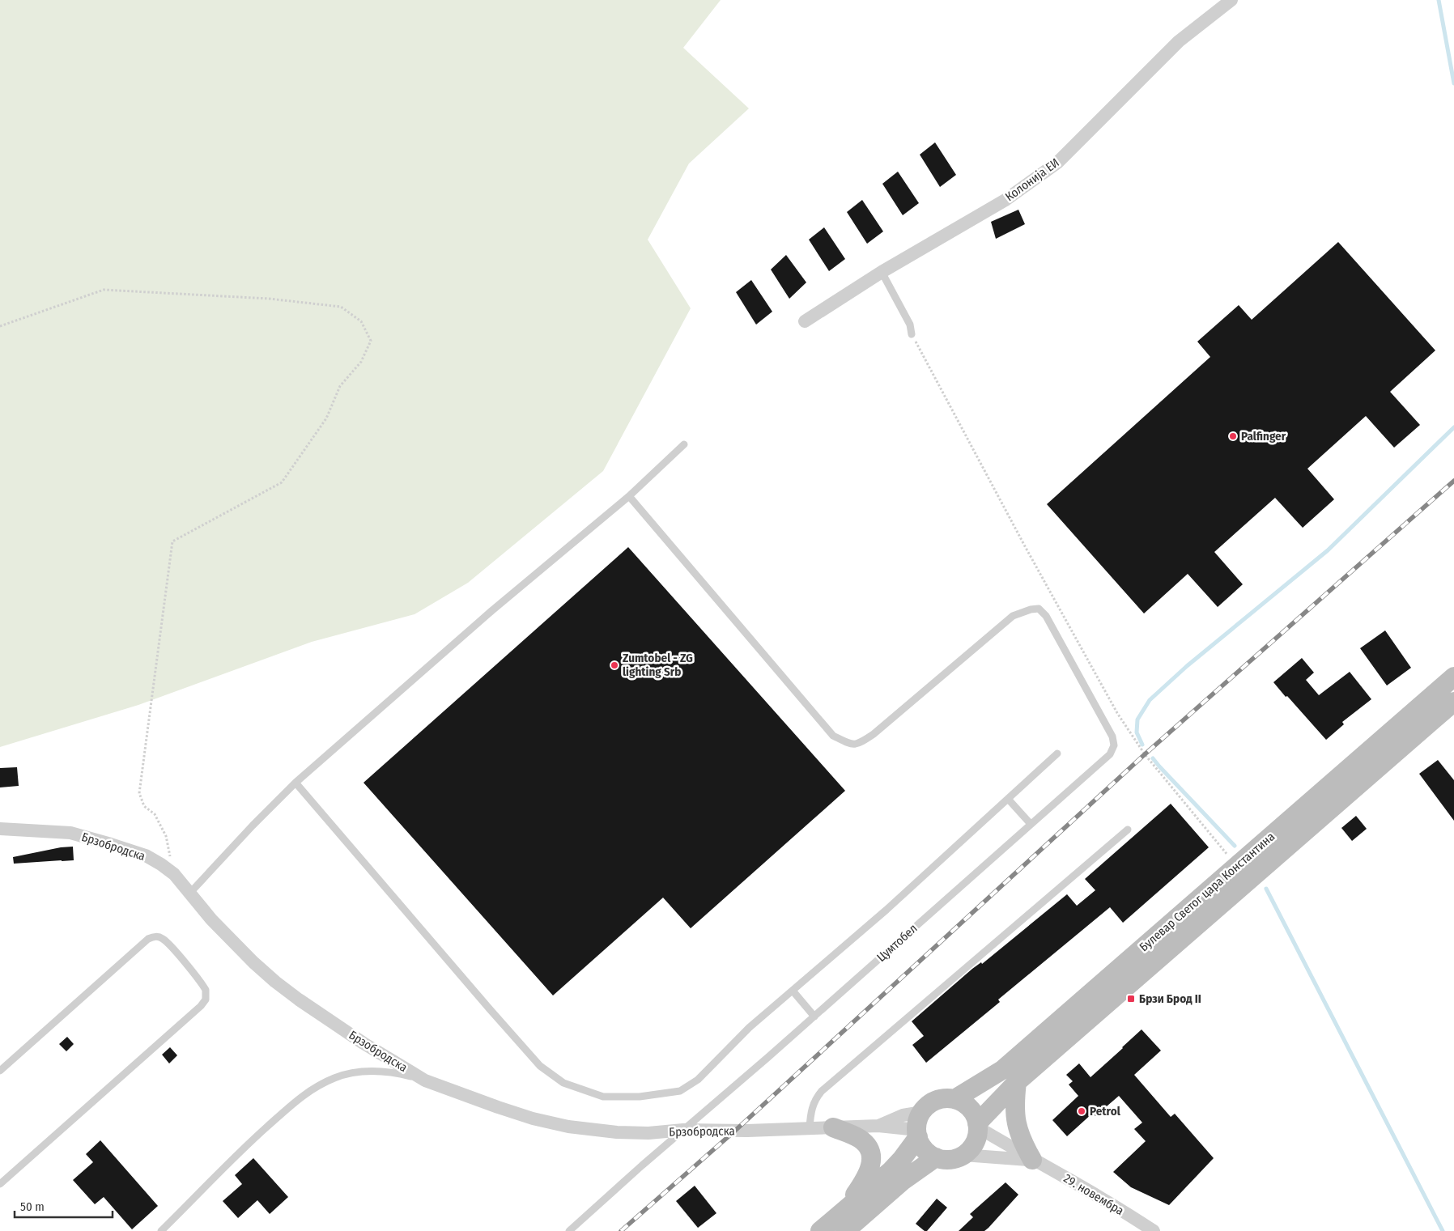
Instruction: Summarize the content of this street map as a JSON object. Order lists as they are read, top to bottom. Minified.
{"streets":{"main road":["Булевар Светог цара Константина"],"street":["Колонија ЕИ","Брзобродска","29. новембра"],"lane":["Цумтобел"]},"crossings":[["Брзобродска","Цумтобел"],["Булевар Светог цара Константина","29. новембра"]],"places":{"other":["Palfinger","Zumtobel - ZG lighting Srb","Petrol"],"transit":["Брзи Брод II"]},"scale_bar":"50 m"}
